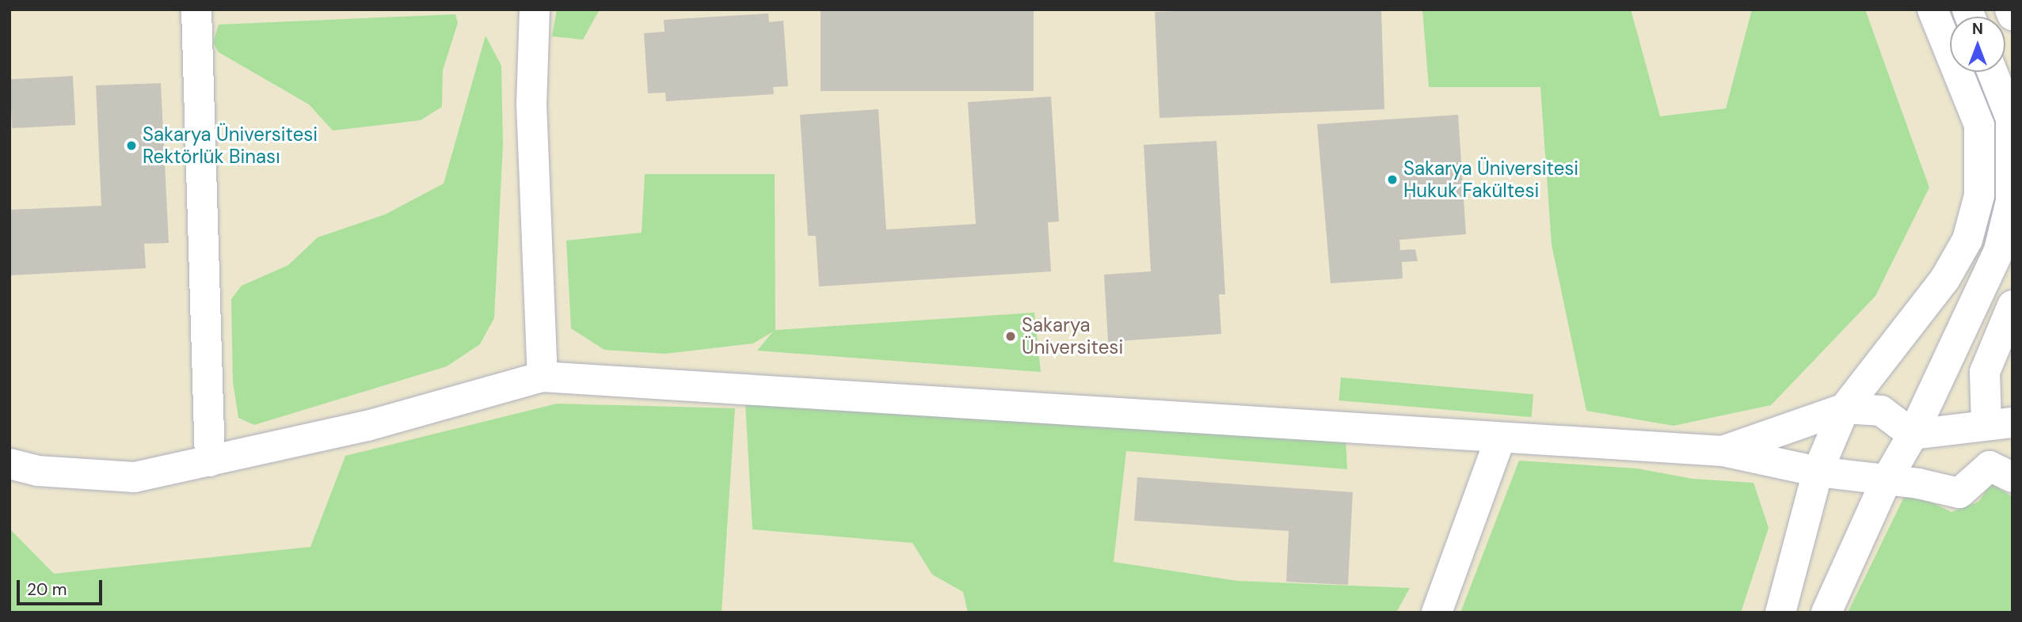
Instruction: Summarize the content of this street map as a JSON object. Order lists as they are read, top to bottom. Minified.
{"places":["Sakarya Üniversitesi Rektörlük Binası","Sakarya Üniversitesi Hukuk Fakültesi","Sakarya Üniversitesi"],"scale_bar":"20 m","north":"top"}
